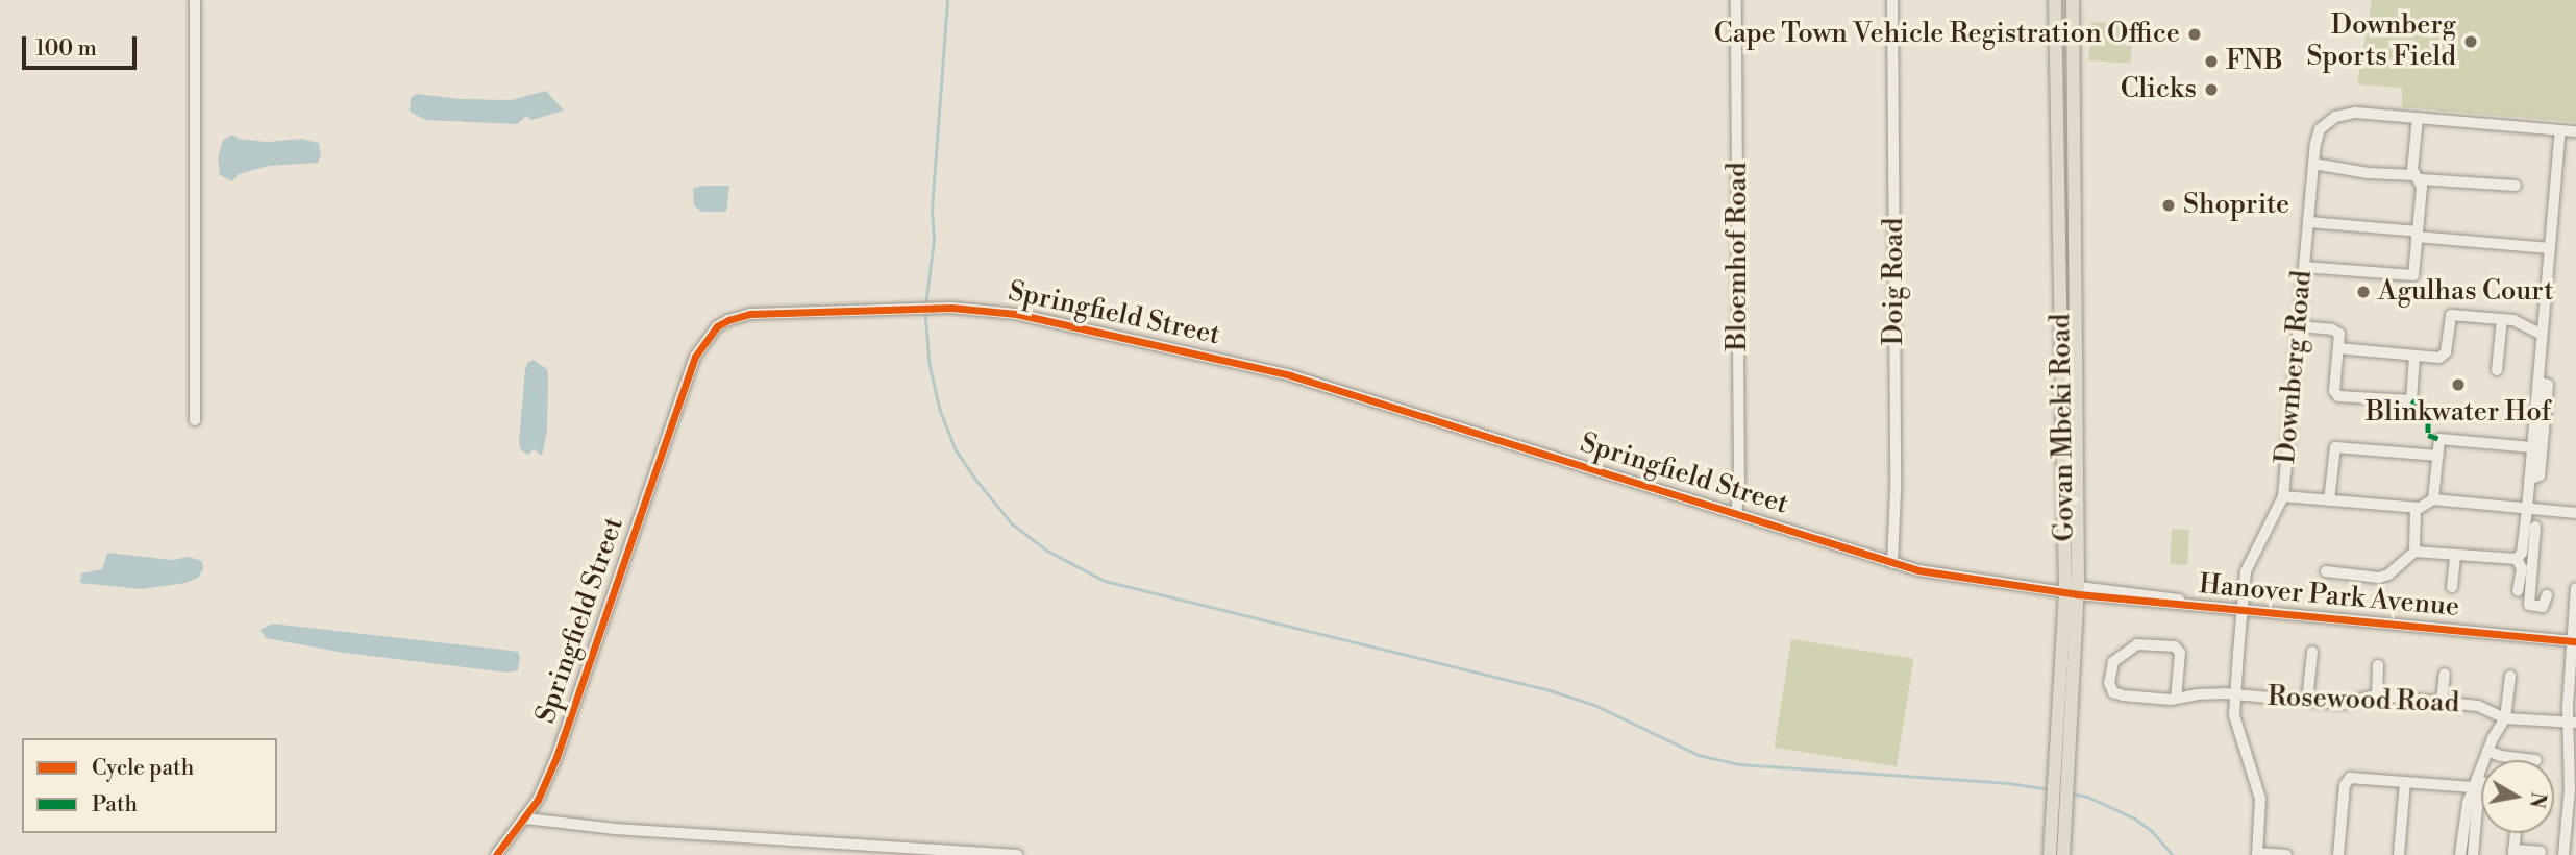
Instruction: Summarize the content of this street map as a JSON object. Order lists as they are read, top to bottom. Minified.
{"streets":{"main road":["Govan Mbeki Road"],"street":["Bloemhof Road","Doig Road","Springfield Street","Downberg Road","Hanover Park Avenue","Rosewood Road"]},"crossings":[["Bloemhof Road","Springfield Street"],["Doig Road","Springfield Street"],["Springfield Street","Govan Mbeki Road"],["Springfield Street","Hanover Park Avenue"],["Downberg Road","Hanover Park Avenue"],["Downberg Road","Rosewood Road"],["Govan Mbeki Road","Hanover Park Avenue"]],"places":["Cape Town Vehicle Registration Office","Downberg Sports Field","FNB","Clicks","Shoprite","Agulhas Court","Blinkwater Hof"],"legend":["Cycle path","Path"],"scale_bar":"100 m","north":"right"}
